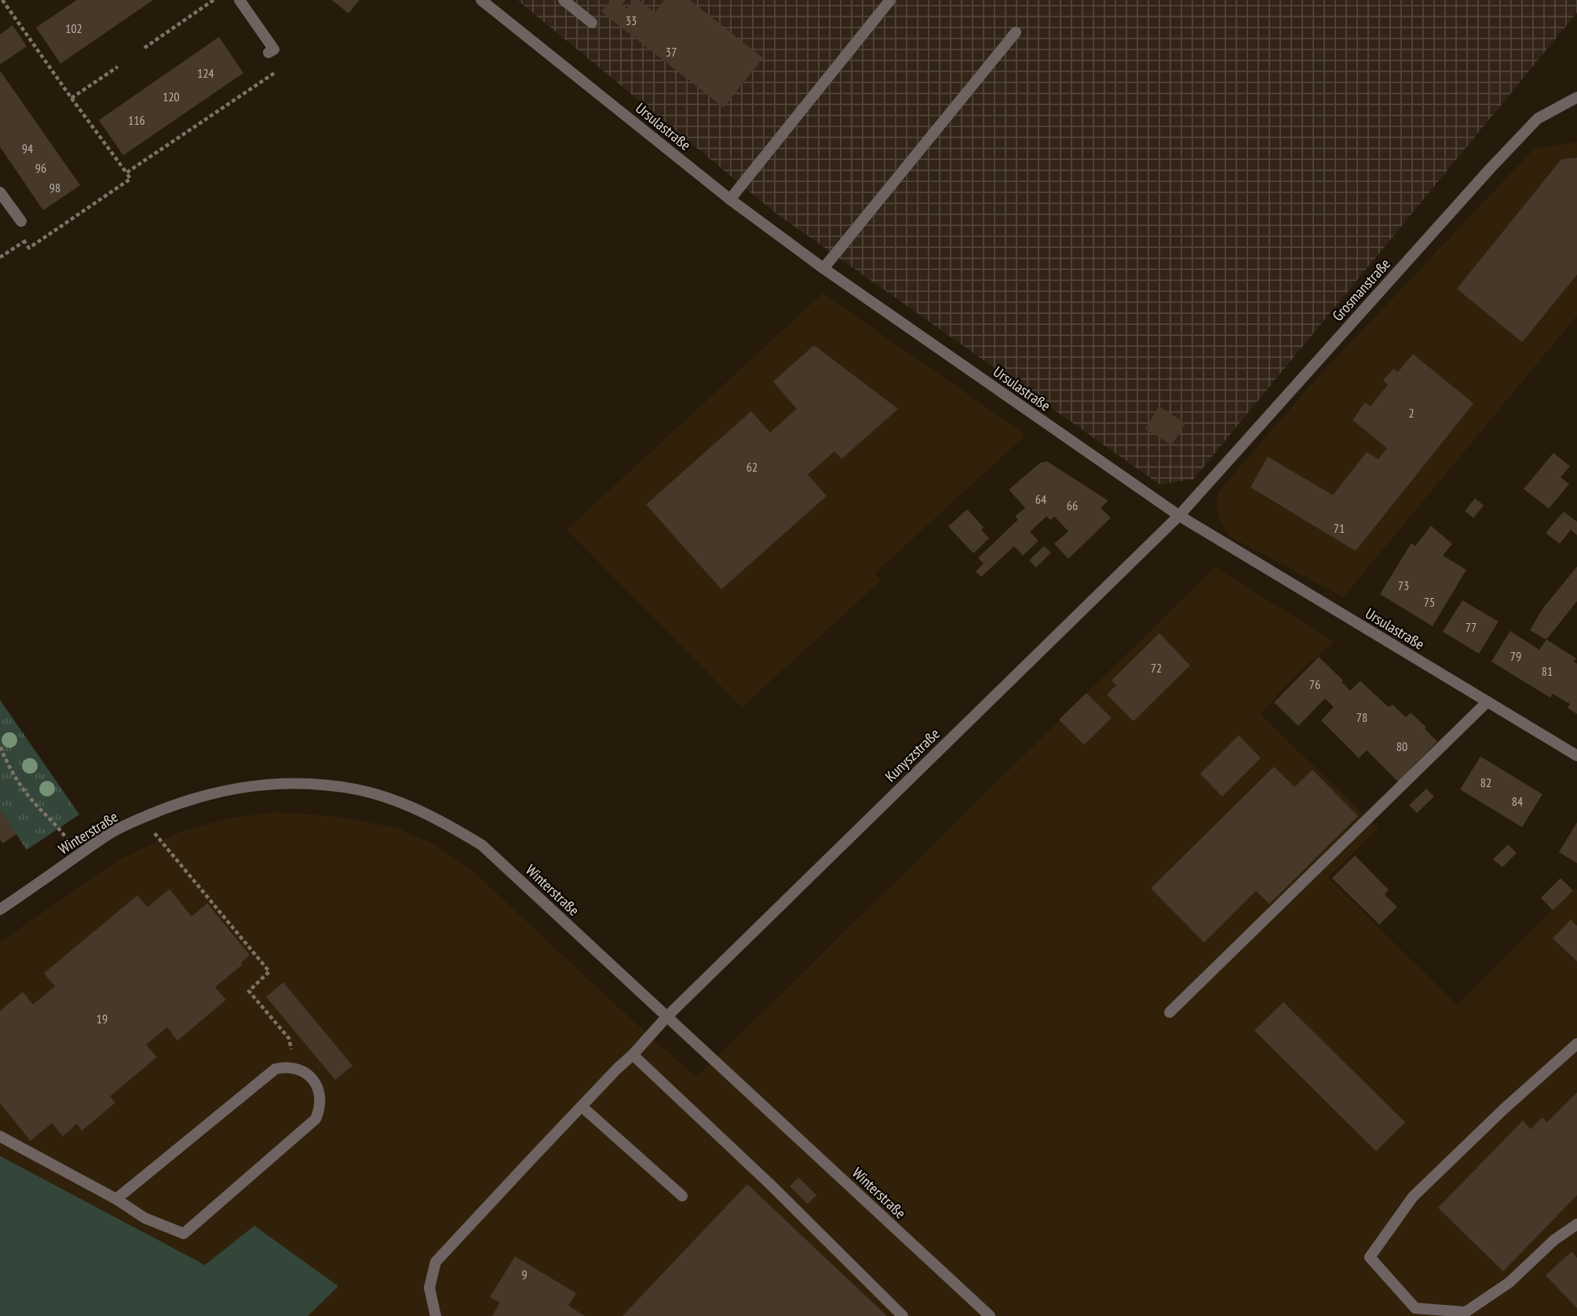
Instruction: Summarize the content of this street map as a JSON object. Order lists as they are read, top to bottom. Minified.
{"streets":{"street":["Ursulastraße","Grosmanstraße","Kunyszstraße","Winterstraße"]},"crossings":[["Ursulastraße","Grosmanstraße"],["Ursulastraße","Kunyszstraße"],["Grosmanstraße","Kunyszstraße"],["Kunyszstraße","Winterstraße"]],"house_numbers":["33","102","37","124","120","116","94","96","98","2","62","64","66","71","73","75","77","79","72","81","76","78","80","82","84","19","9"]}
